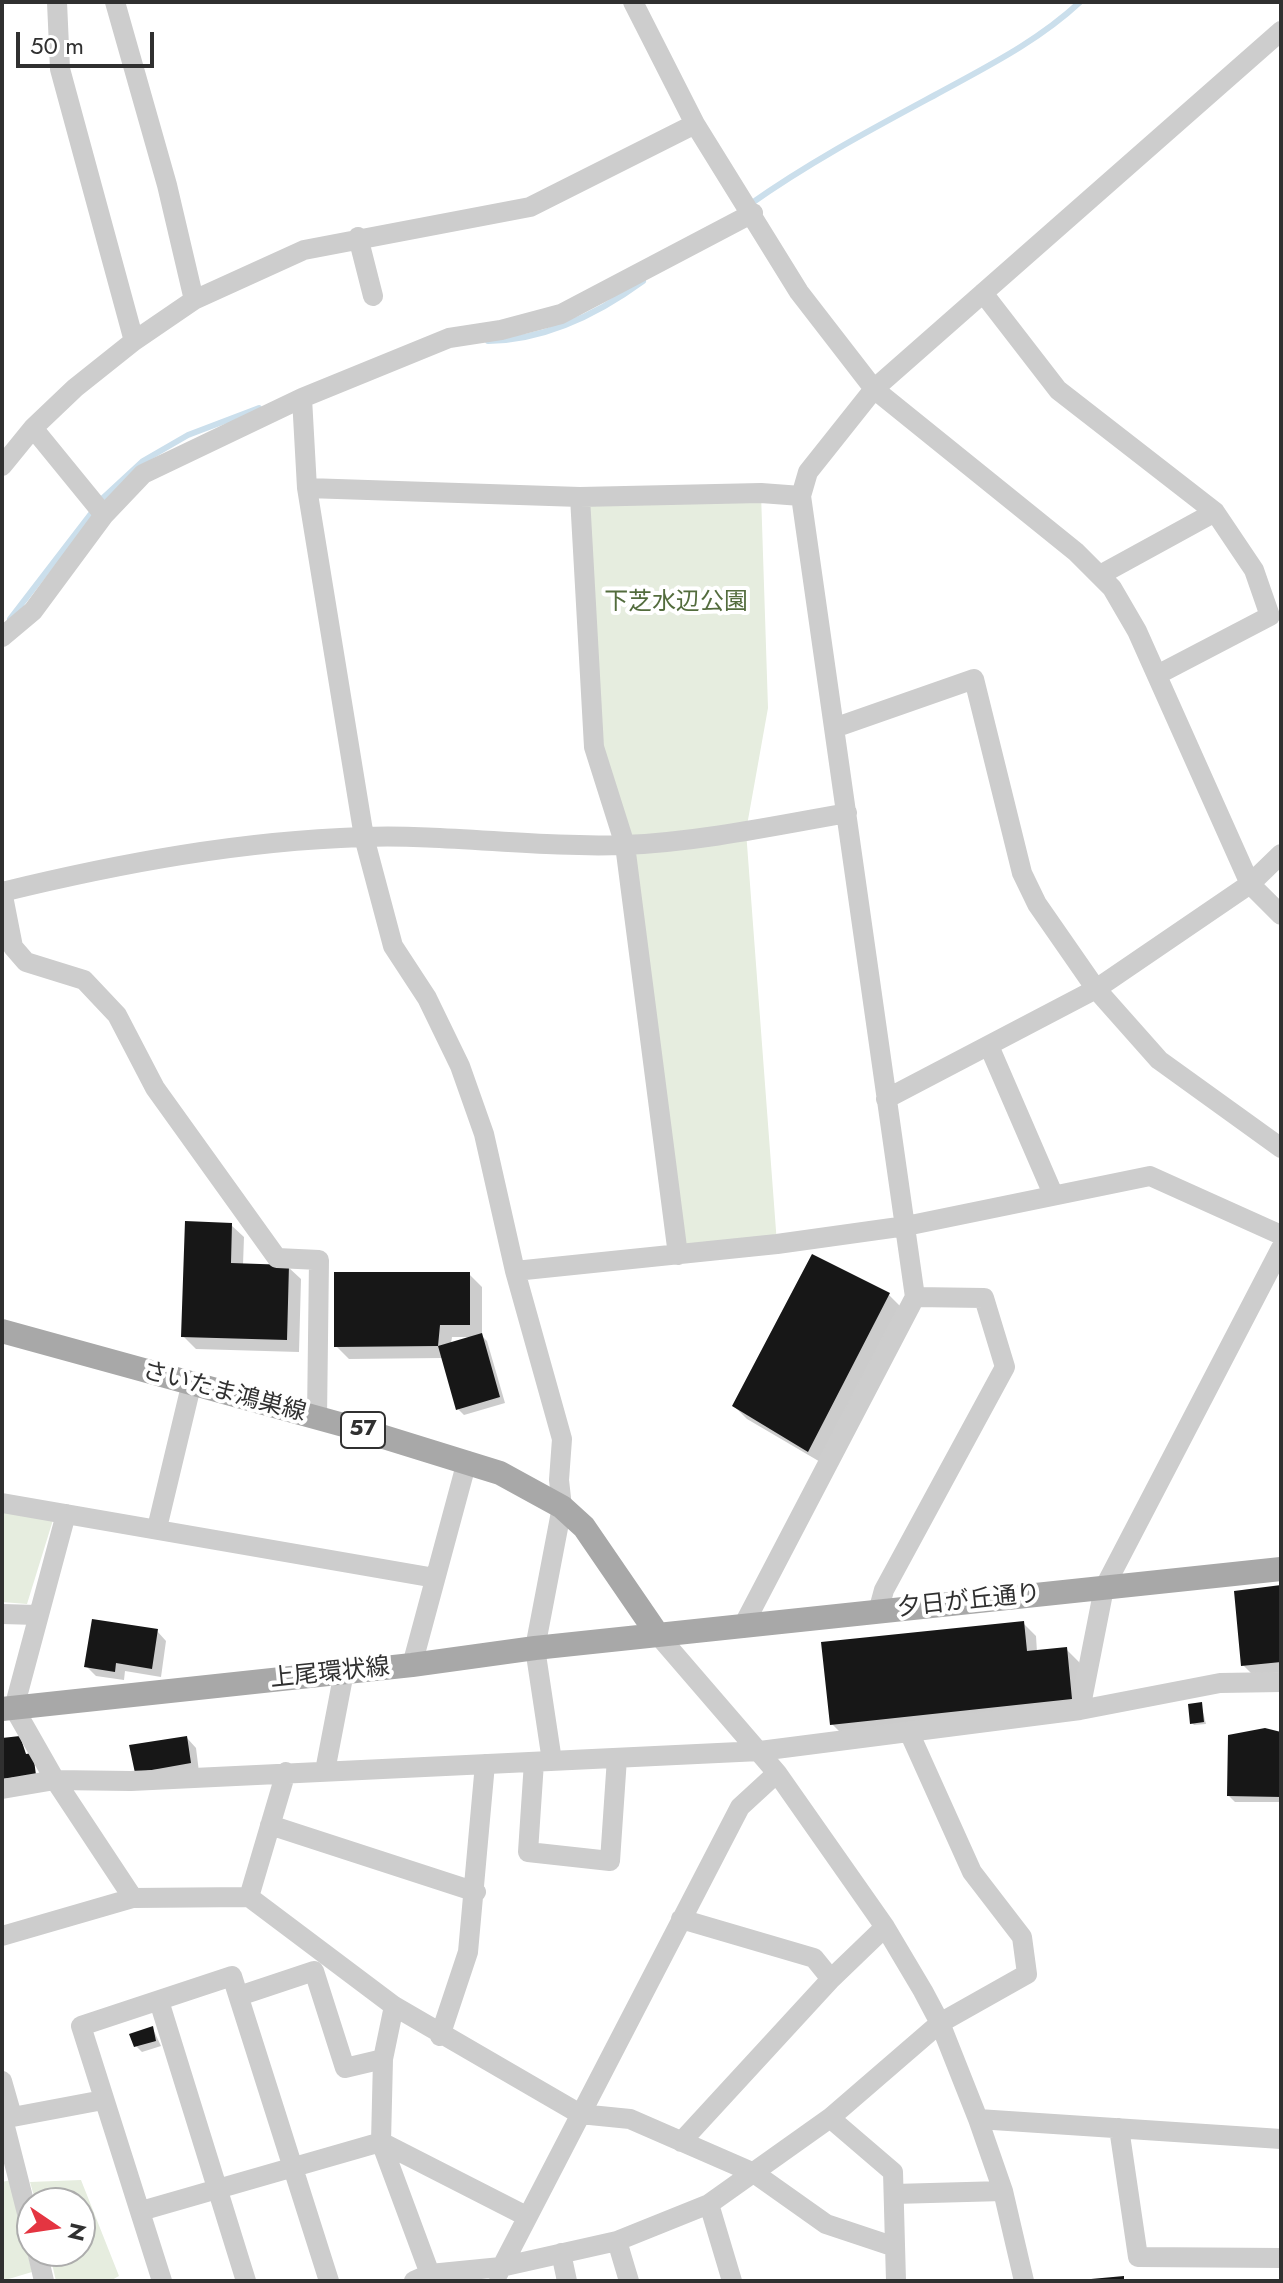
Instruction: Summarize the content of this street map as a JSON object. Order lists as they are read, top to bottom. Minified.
{"streets":{"main road":["さいたま鴻巣線","57","夕日が丘通り","上尾環状線"]},"crossings":[["さいたま鴻巣線","夕日が丘通り"],["さいたま鴻巣線","上尾環状線"],["夕日が丘通り","上尾環状線"]],"parks":["下芝水辺公園"],"scale_bar":"50 m","north":"right"}
